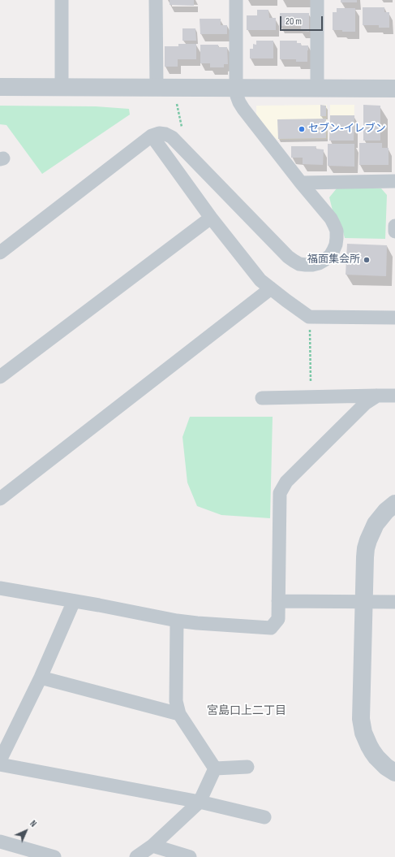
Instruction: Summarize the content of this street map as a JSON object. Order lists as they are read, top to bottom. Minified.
{"districts":["宮島口上二丁目"],"places":["セブン-イレブン","福面集会所"],"scale_bar":"20 m","north":"top right"}
